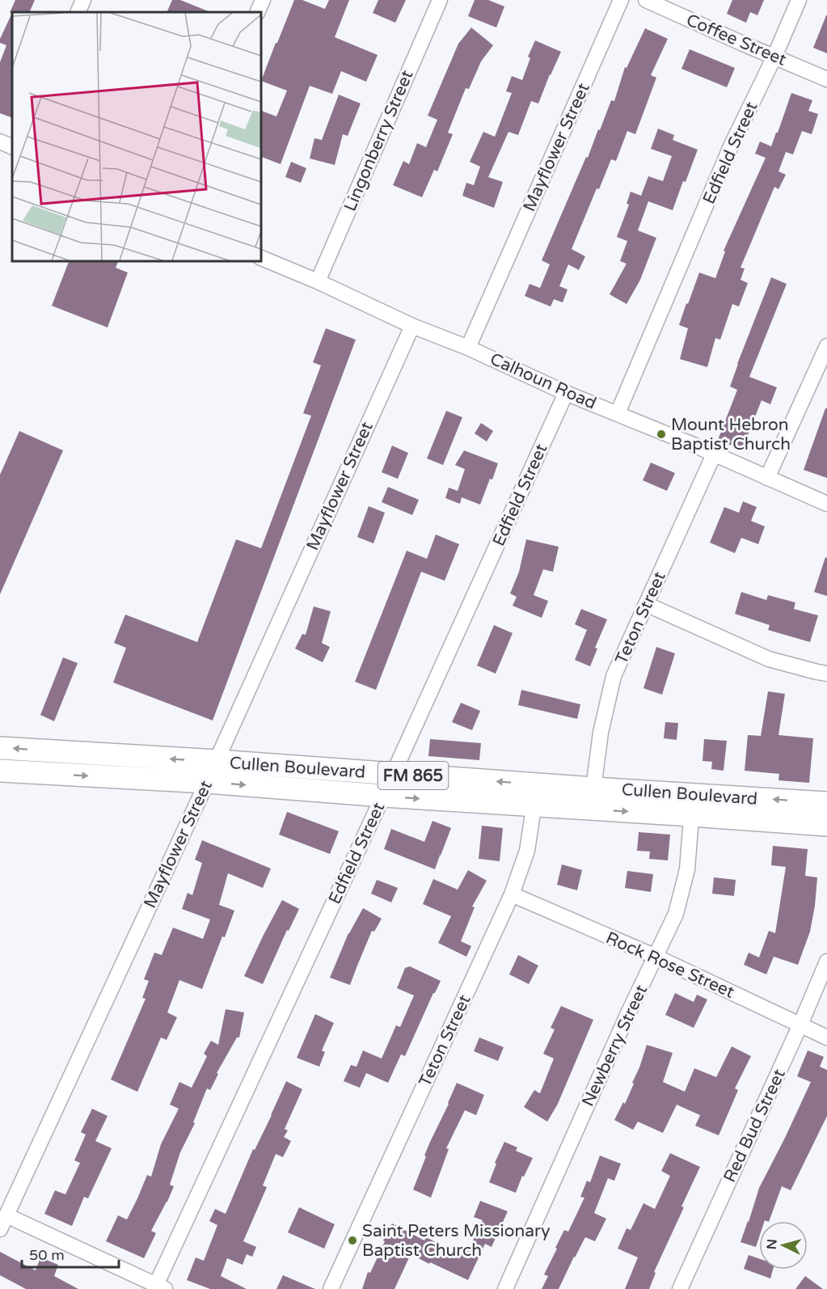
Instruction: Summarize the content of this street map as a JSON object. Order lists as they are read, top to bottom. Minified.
{"streets":{"main road":["Cullen Boulevard","FM 865"],"street":["Coffee Street","Lingonberry Street","Mayflower Street","Edfield Street","Calhoun Road","Teton Street","Rock Rose Street","Newberry Street","Red Bud Street"]},"crossings":[["Coffee Street","Edfield Street"],["Lingonberry Street","Calhoun Road"],["Mayflower Street","Calhoun Road"],["Mayflower Street","Cullen Boulevard"],["Edfield Street","Calhoun Road"],["Edfield Street","Cullen Boulevard"],["Calhoun Road","Teton Street"],["Teton Street","Cullen Boulevard"],["Teton Street","Rock Rose Street"],["Cullen Boulevard","Newberry Street"],["Rock Rose Street","Newberry Street"],["Rock Rose Street","Red Bud Street"]],"places":["Mount Hebron Baptist Church","Saint Peters Missionary Baptist Church"],"scale_bar":"50 m","north":"left"}
